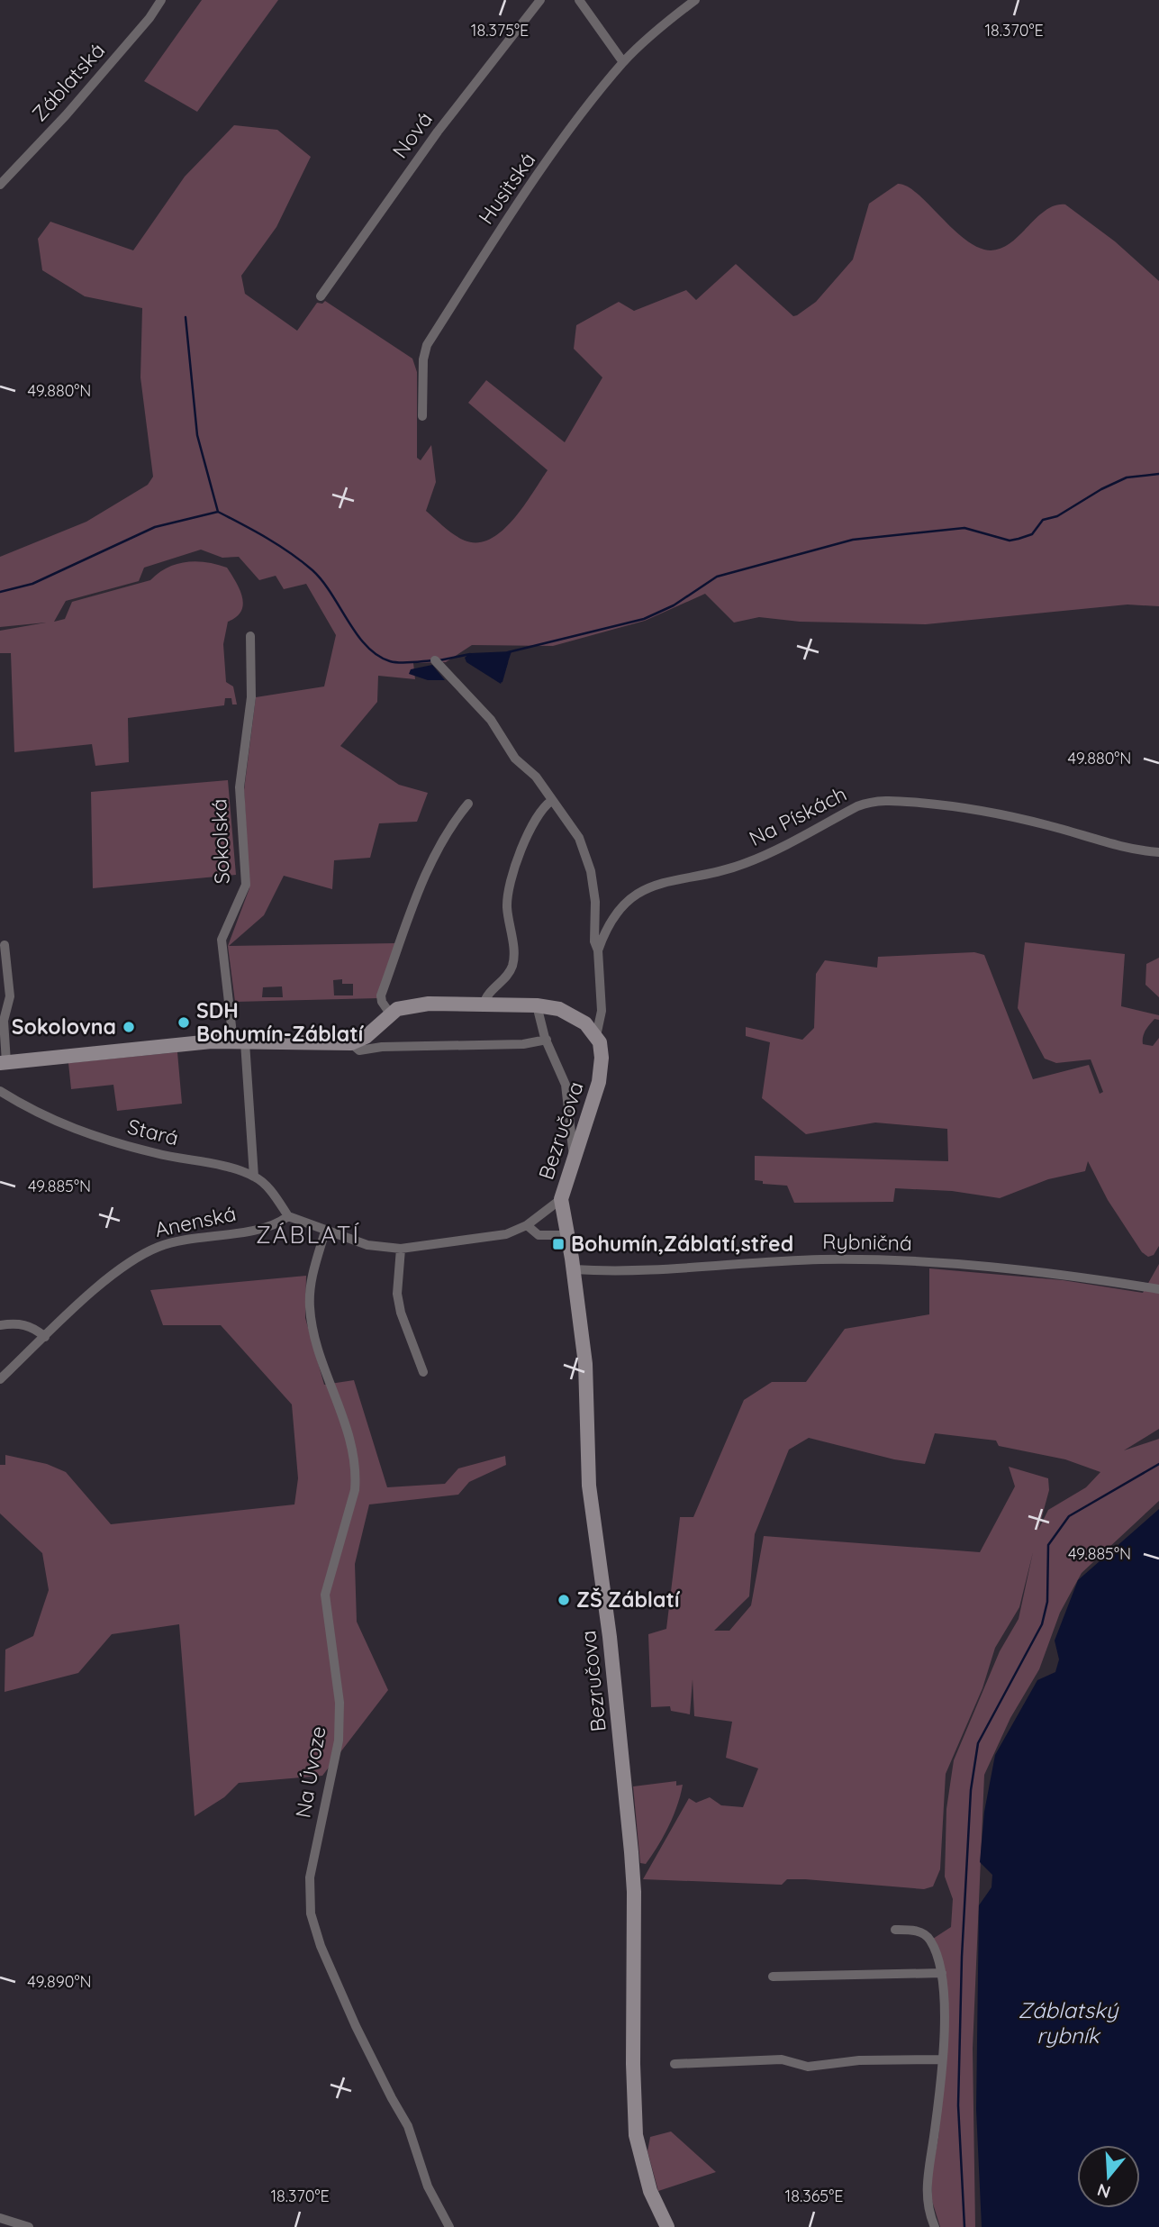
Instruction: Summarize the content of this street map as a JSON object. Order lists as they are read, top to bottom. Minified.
{"streets":{"main road":["Bezručova"],"street":["Záblatská","Nová","Husitská","Na Pískách","Sokolská","Stará","Anenská","Rybničná","Na Úvoze"]},"crossings":[["Sokolská","Stará"],["Bezručova","Rybničná"]],"districts":["ZÁBLATÍ"],"water":["Záblatský rybník"],"places":{"other":["SDH Bohumín-Záblatí","Sokolovna","ZŠ Záblatí"],"transit":["Bohumín,Záblatí,střed"]},"north":"bottom","coordinates":["18.375°E","18.370°E","49.880°N","49.885°N","49.890°N","18.365°E"]}
